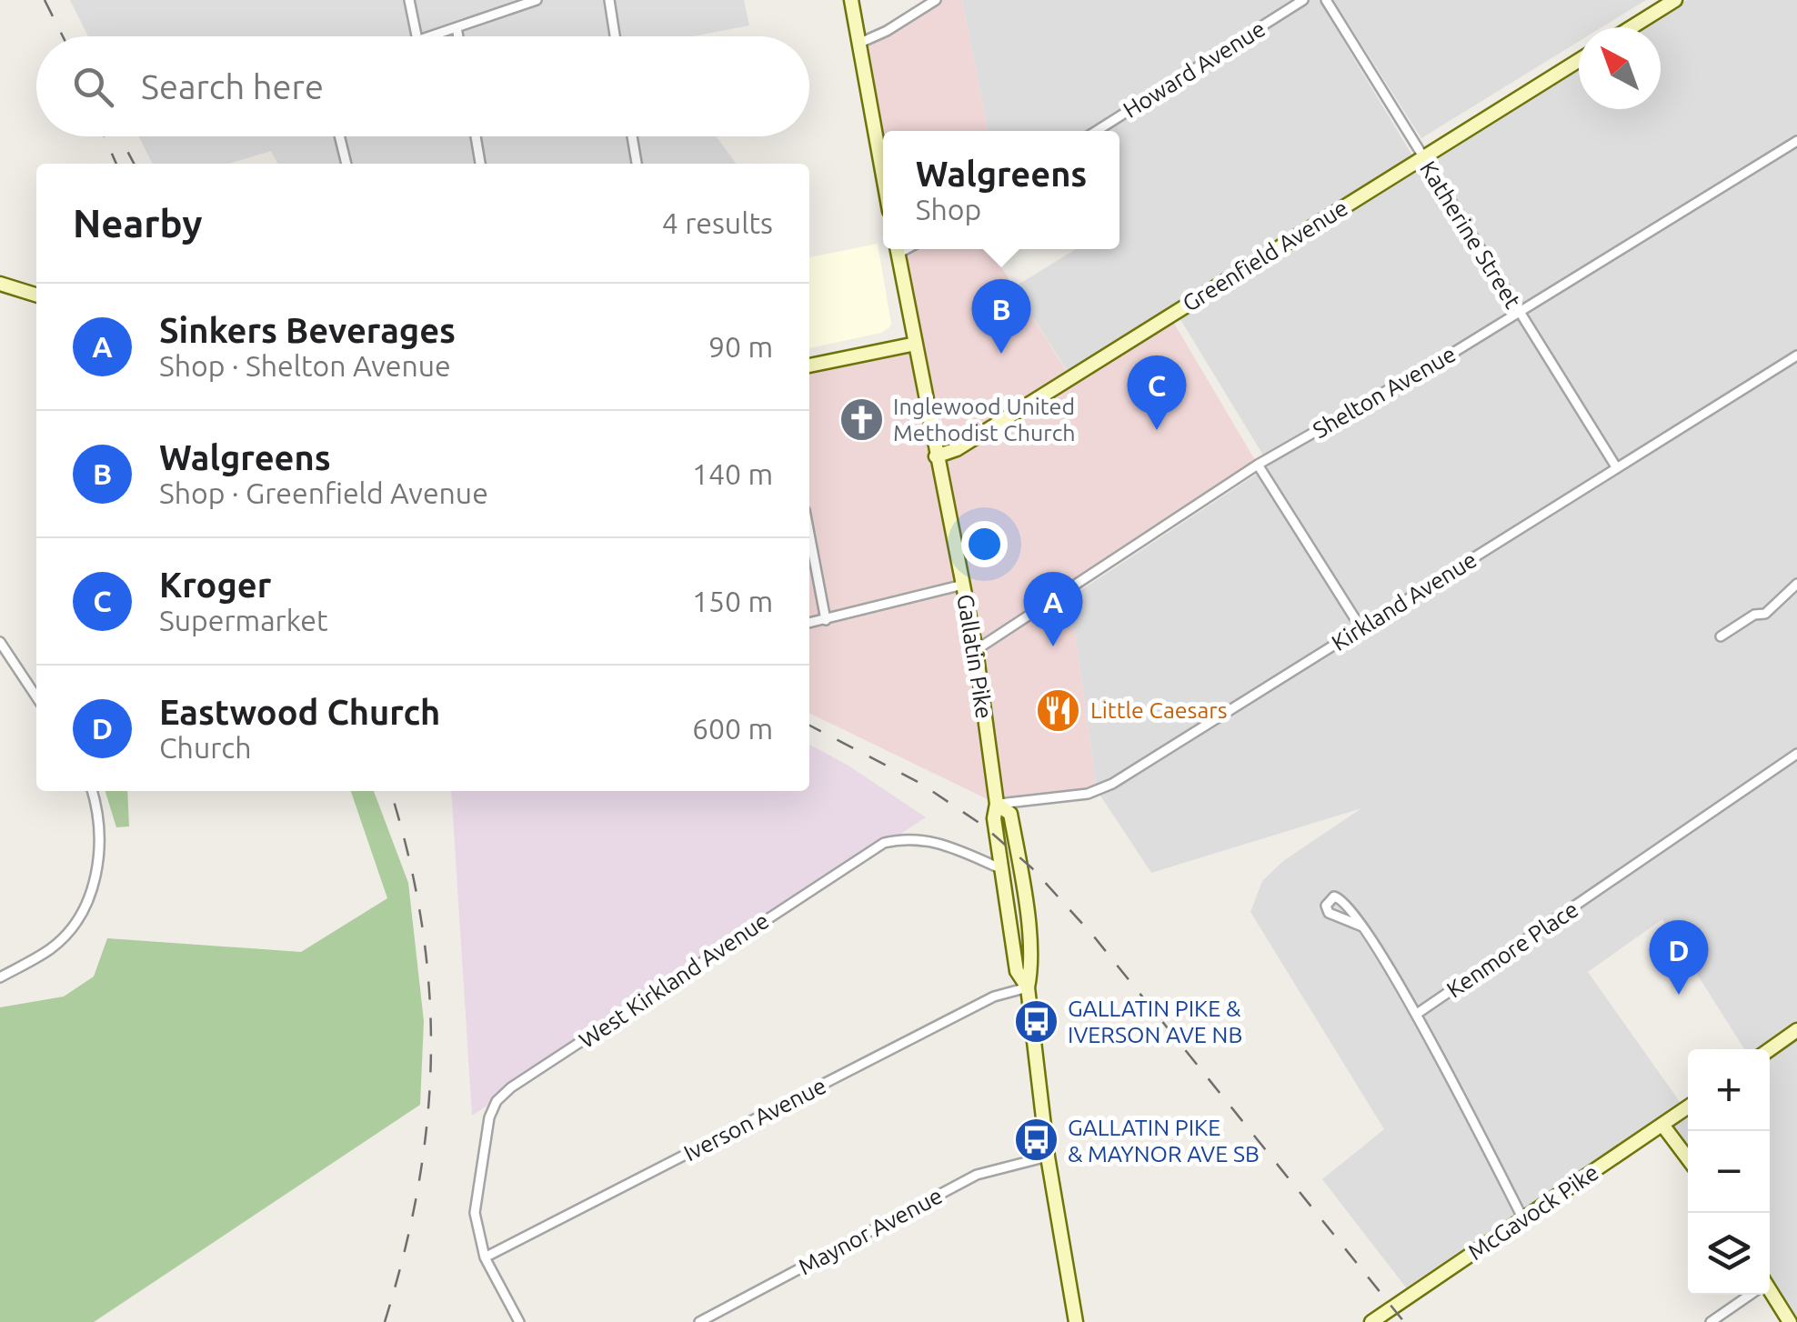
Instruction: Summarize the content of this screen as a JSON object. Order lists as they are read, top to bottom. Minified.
{"streets":{"main road":["Greenfield Avenue","Gallatin Pike","McGavock Pike"],"street":["Howard Avenue","Katherine Street","Shelton Avenue","Kirkland Avenue","Kenmore Place","West Kirkland Avenue","Iverson Avenue","Maynor Avenue"]},"crossings":[["Katherine Street","Greenfield Avenue"],["Katherine Street","Shelton Avenue"],["Katherine Street","Kirkland Avenue"],["Greenfield Avenue","Gallatin Pike"],["Shelton Avenue","Gallatin Pike"],["Kirkland Avenue","Gallatin Pike"],["Gallatin Pike","West Kirkland Avenue"],["Gallatin Pike","Iverson Avenue"],["Gallatin Pike","Maynor Avenue"],["West Kirkland Avenue","Iverson Avenue"]],"places":{"church":["Inglewood United Methodist Church"],"restaurant":["Little Caesars"],"bus stop":["GALLATIN PIKE & IVERSON AVE NB","GALLATIN PIKE & MAYNOR AVE SB"]},"north":"top left","page":{"search":"Search here","popup":["Walgreens","Shop"],"heading":["Nearby","4 results"],"pins":["B","C","A","D"],"list":[{"mark":"A","name":"Sinkers Beverages","note":"Shop · Shelton Avenue","value":"90 m"},{"mark":"B","name":"Walgreens","note":"Shop · Greenfield Avenue","value":"140 m"},{"mark":"C","name":"Kroger","note":"Supermarket","value":"150 m"},{"mark":"D","name":"Eastwood Church","note":"Church","value":"600 m"}],"map_buttons":["+","−"]}}
